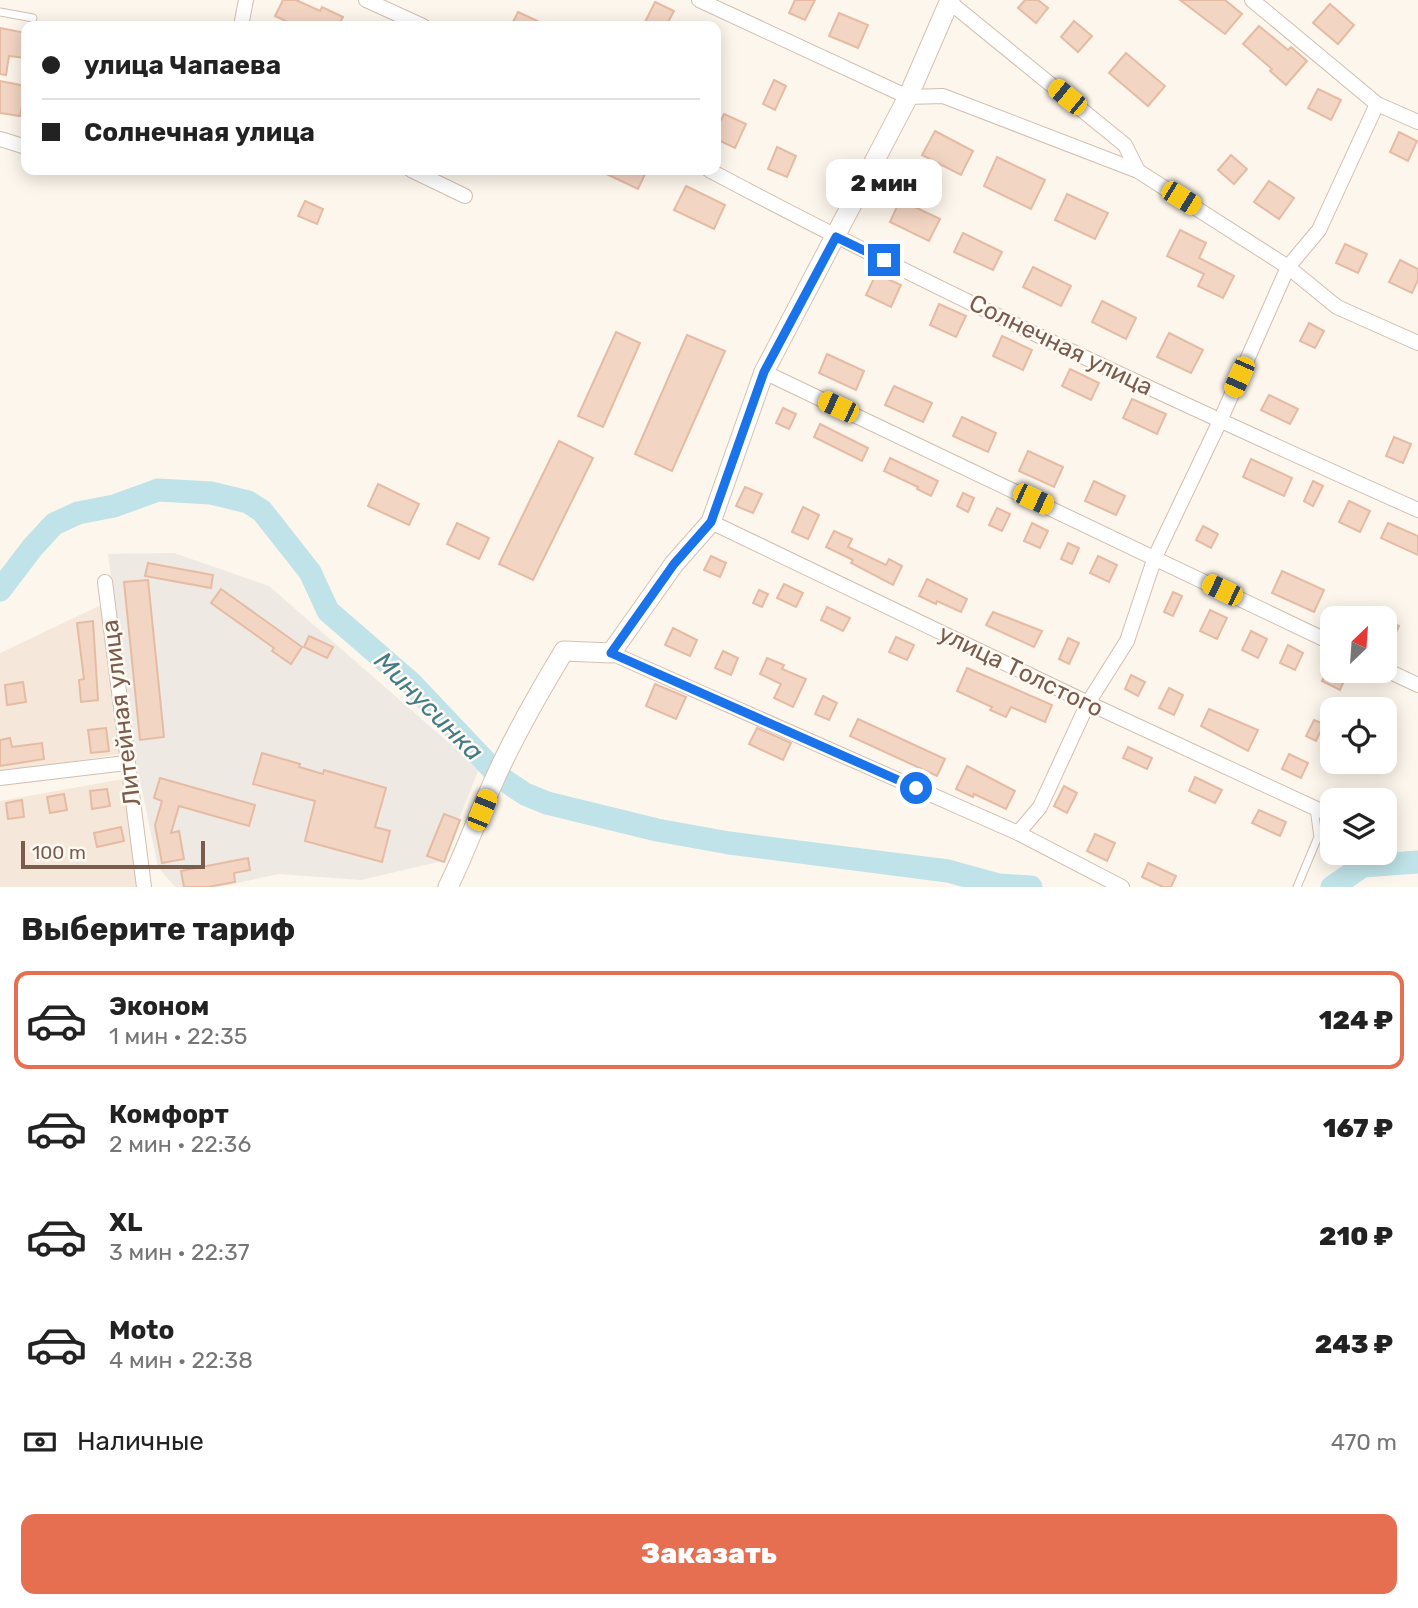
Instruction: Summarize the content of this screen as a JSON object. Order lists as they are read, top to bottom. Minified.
{"streets":{"street":["Солнечная улица","улица Толстого","Литейная улица"]},"water":["Минусинка"],"scale_bar":"100 m","north":"top right","page":{"banner":["улица Чапаева","Солнечная улица"],"bubble":"2 мин","scale":"100 m","heading":"Выберите тариф","list":[{"name":"Эконом","note":"1 мин · 22:35","value":"124 ₽"},{"name":"Комфорт","note":"2 мин · 22:36","value":"167 ₽"},{"name":"XL","note":"3 мин · 22:37","value":"210 ₽"},{"name":"Moto","note":"4 мин · 22:38","value":"243 ₽"}],"pay":["Наличные","470 m"],"buttons":"Заказать"}}
